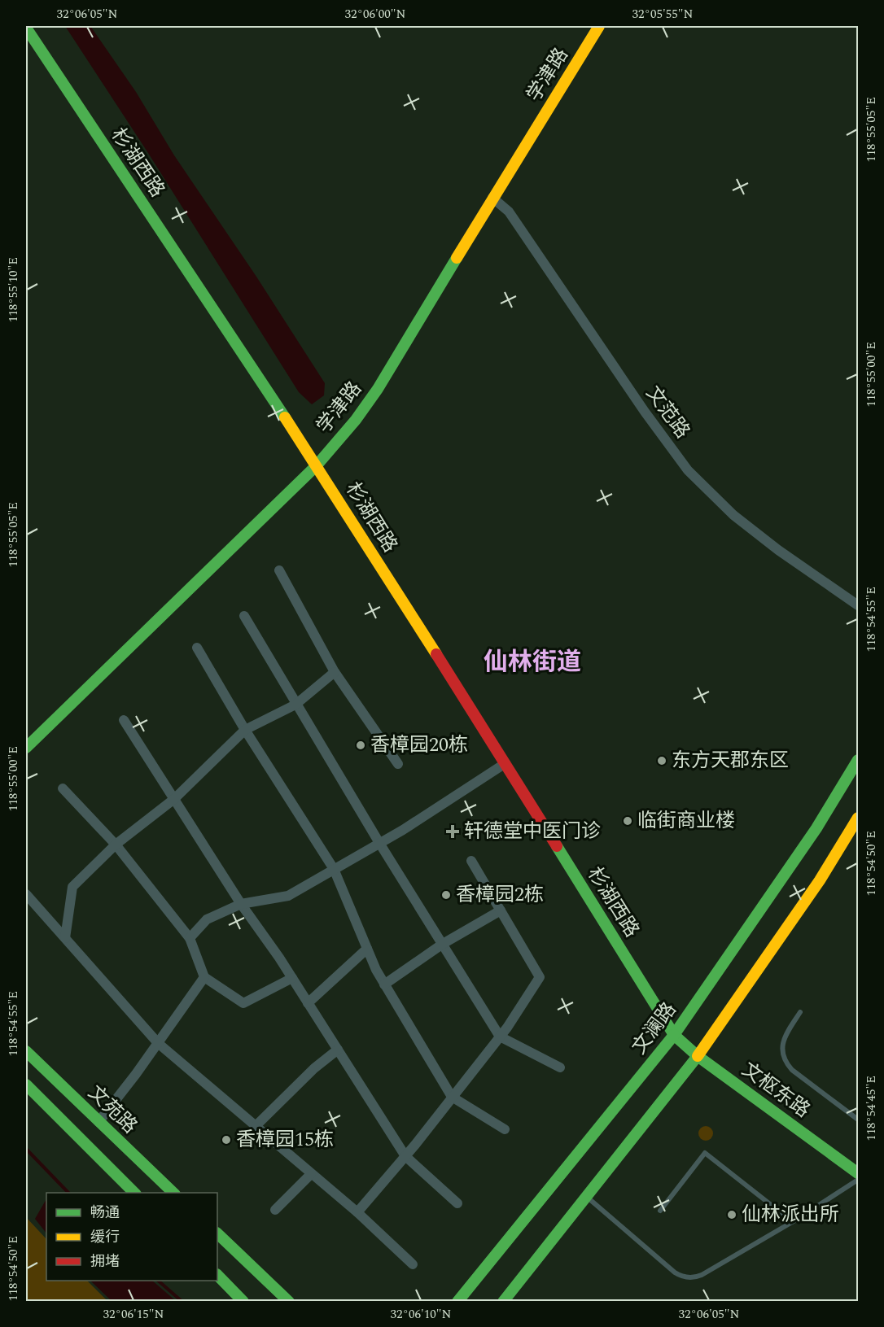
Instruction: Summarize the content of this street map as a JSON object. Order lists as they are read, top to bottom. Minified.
{"streets":{"street":["学津路","杉湖西路","文范路","文澜路","文枢东路","文苑路"]},"crossings":[["学津路","杉湖西路"],["学津路","文范路"],["杉湖西路","文澜路"],["杉湖西路","文枢东路"],["文澜路","文枢东路"]],"districts":["仙林街道"],"places":{"other":["香樟园20栋","东方天郡东区","临街商业楼","香樟园2栋","香樟园15栋","仙林派出所"],"health":["轩德堂中医门诊"]},"legend":["畅通","缓行","拥堵"],"coordinates":["32°06'05\"N","32°06'00\"N","32°05'55\"N","118°55'05\"E","118°55'10\"E","118°55'00\"E","118°54'55\"E","118°54'50\"E","118°54'45\"E","32°06'15\"N","32°06'10\"N"]}
